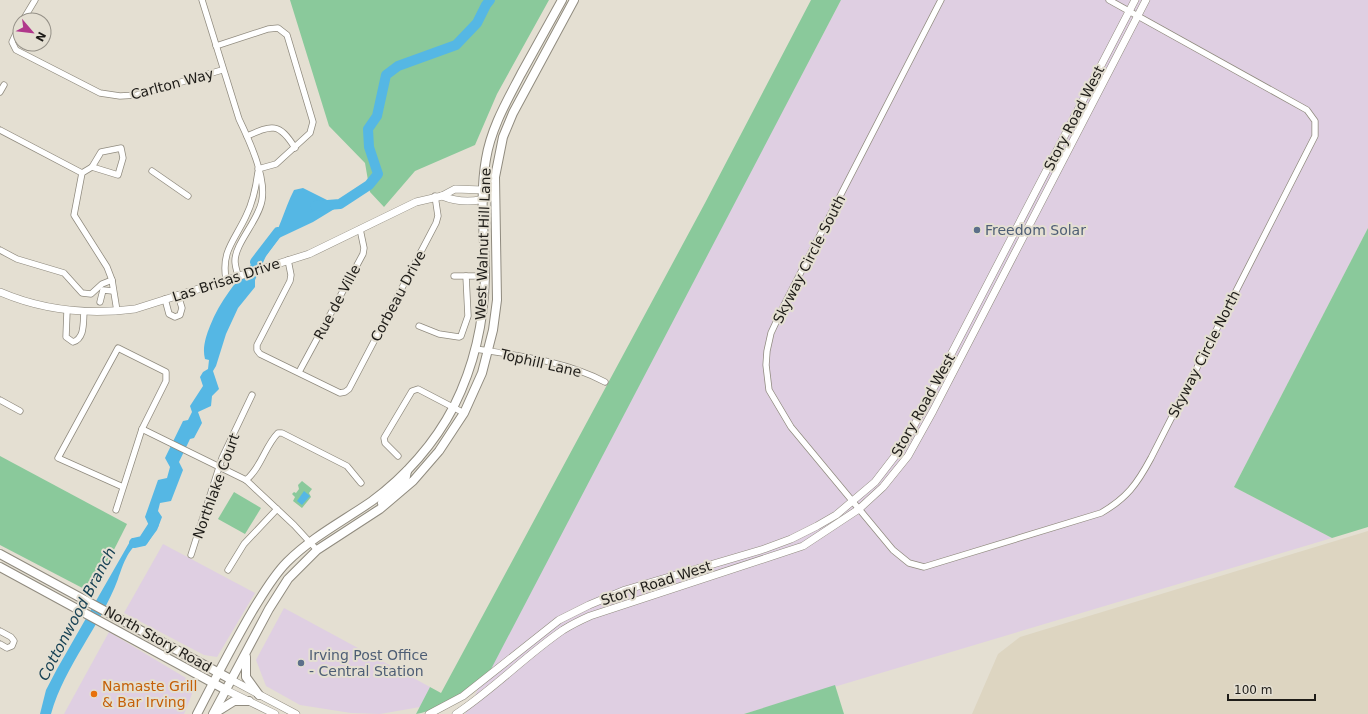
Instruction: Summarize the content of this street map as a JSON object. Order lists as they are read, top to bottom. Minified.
{"streets":{"main road":["West Walnut Hill Lane","North Story Road"],"street":["Carlton Way","Story Road West","Skyway Circle South","Las Brisas Drive","Corbeau Drive","Rue de Ville","Skyway Circle North","Tophill Lane","Northlake Court"]},"crossings":[["Story Road West","Skyway Circle South"],["Story Road West","Skyway Circle North"],["West Walnut Hill Lane","Las Brisas Drive"],["West Walnut Hill Lane","Tophill Lane"],["West Walnut Hill Lane","North Story Road"],["Skyway Circle South","Skyway Circle North"],["Las Brisas Drive","Corbeau Drive"],["Las Brisas Drive","Rue de Ville"],["Corbeau Drive","Rue de Ville"]],"water":["Cottonwood Branch"],"places":["Freedom Solar","Irving Post Office - Central Station","Namaste Grill & Bar Irving"],"scale_bar":"100 m","north":"bottom right"}
